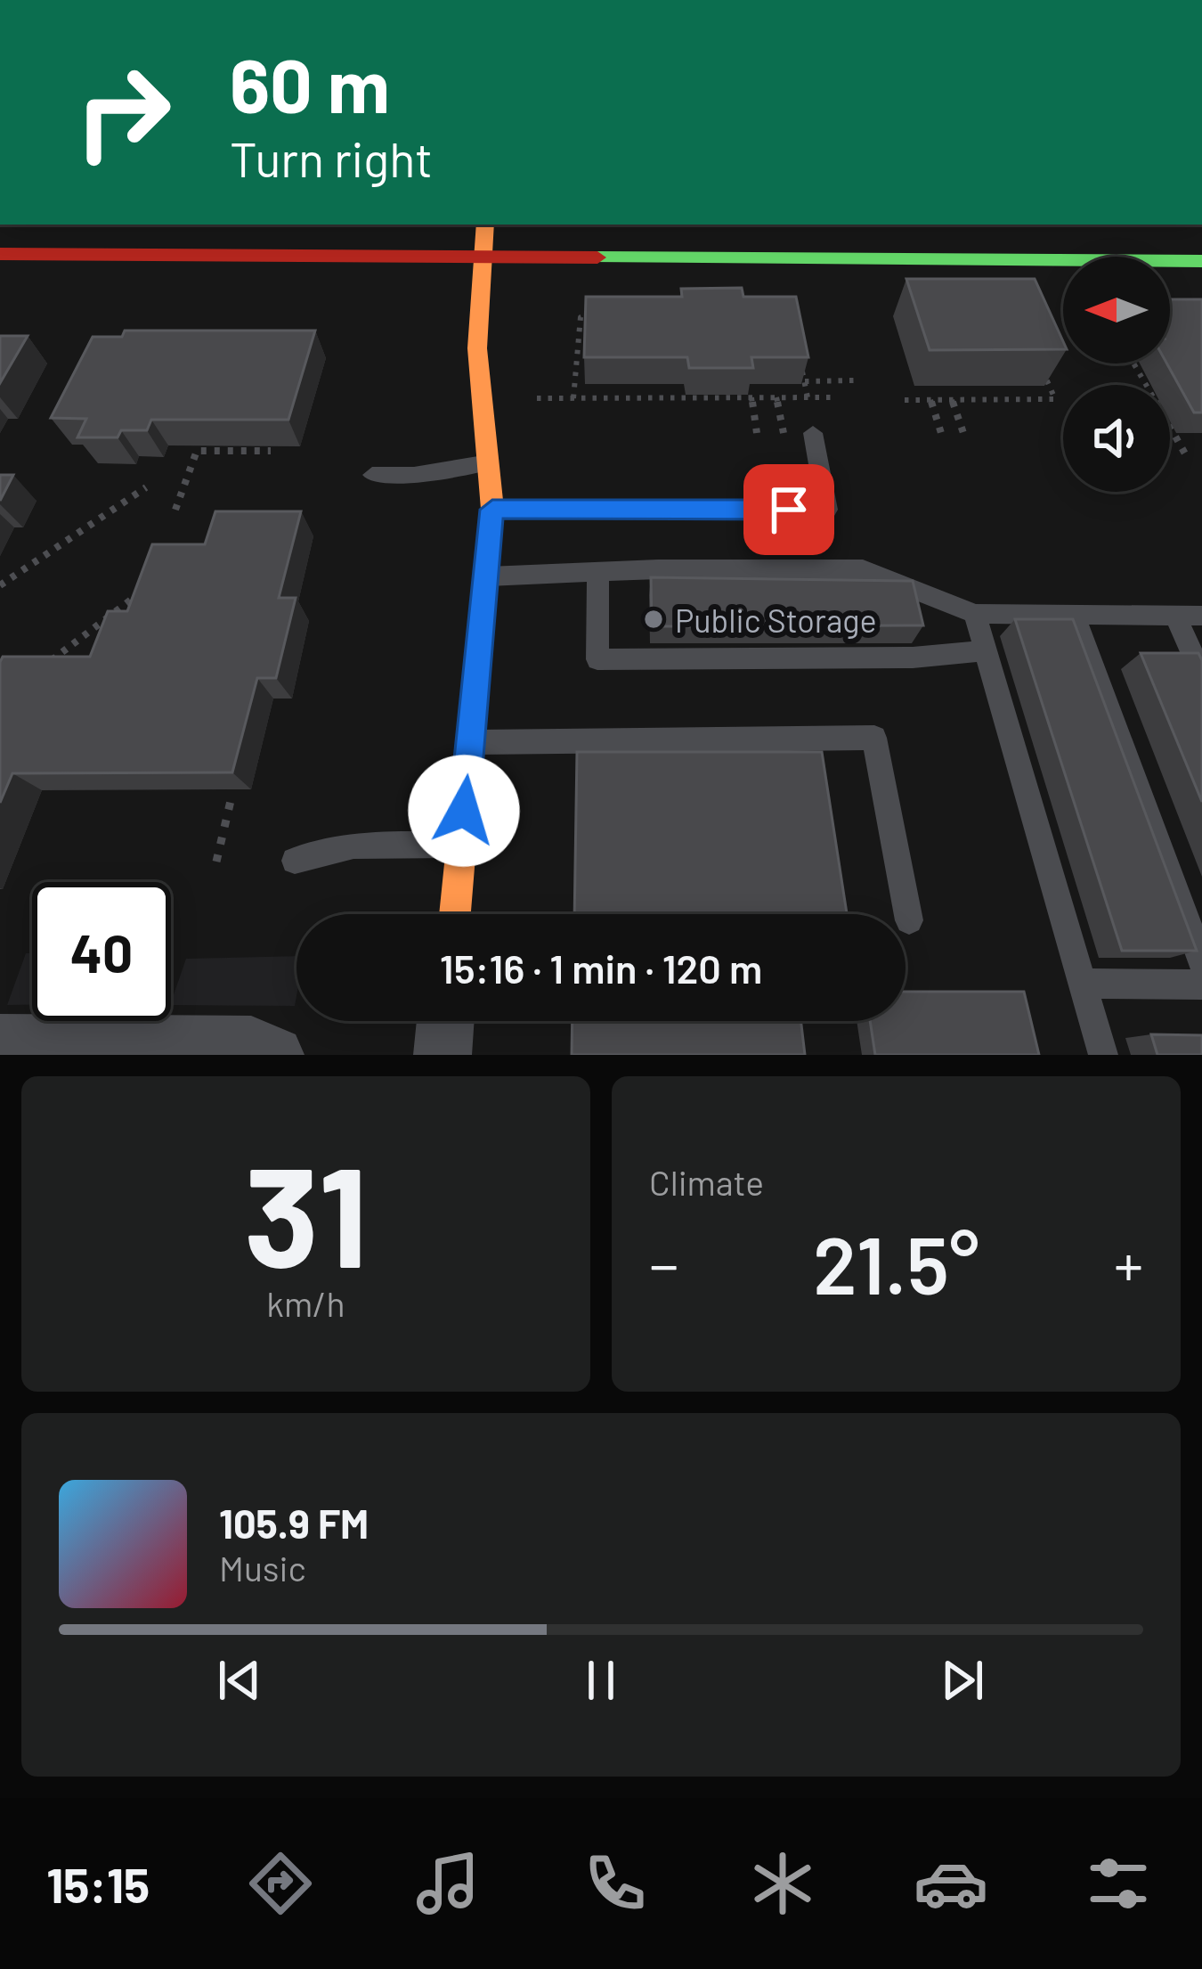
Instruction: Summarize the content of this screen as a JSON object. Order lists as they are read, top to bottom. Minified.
{"places":["Public Storage"],"north":"left","page":{"turn":["60 m","Turn right"],"limit":"40","trip":"15:16 · 1 min · 120 m","tile":[["31","km/h"],"Climate"],"heat":["−","21.5°","+"],"song":["105.9 FM","Music"],"tabs":"15:15"}}
